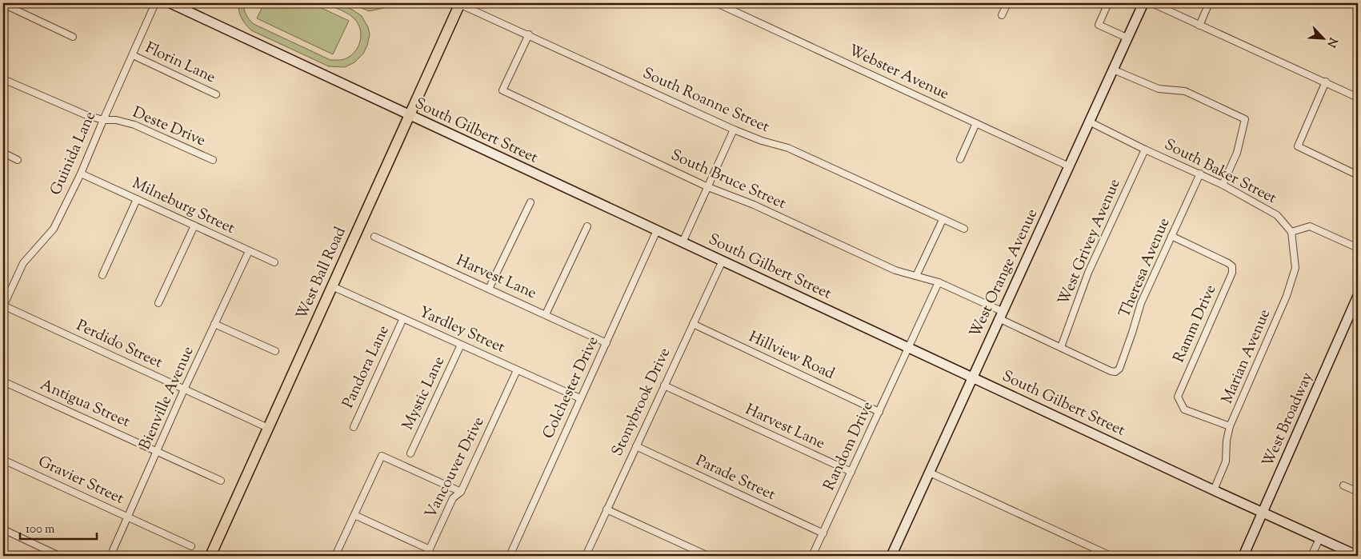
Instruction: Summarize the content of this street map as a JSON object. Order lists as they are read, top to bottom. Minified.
{"streets":{"main road":["West Ball Road"],"street":["Florin Lane","Webster Avenue","South Roanne Street","Deste Drive","South Gilbert Street","Guinida Lane","South Baker Street","South Bruce Street","Milneburg Street","West Grivey Avenue","Theresa Avenue","West Orange Avenue","Harvest Lane","Ramm Drive","Yardley Street","Perdido Street","Hillview Road","Marian Avenue","Pandora Lane","Colchester Drive","Mystic Lane","Bienville Avenue","Stonybrook Drive","Antigua Street","West Broadway","Random Drive","Vancouver Drive","Parade Street","Gravier Street"]},"crossings":[["Florin Lane","Guinida Lane"],["Webster Avenue","West Orange Avenue"],["South Roanne Street","South Bruce Street"],["South Roanne Street","West Ball Road"],["Deste Drive","Guinida Lane"],["South Gilbert Street","West Ball Road"],["South Gilbert Street","West Orange Avenue"],["South Gilbert Street","Marian Avenue"],["South Gilbert Street","Colchester Drive"],["South Gilbert Street","Stonybrook Drive"],["South Gilbert Street","West Broadway"],["South Gilbert Street","Random Drive"],["Guinida Lane","Milneburg Street"],["Guinida Lane","Perdido Street"],["South Baker Street","West Grivey Avenue"],["South Baker Street","Theresa Avenue"],["South Baker Street","West Orange Avenue"],["South Baker Street","Marian Avenue"],["South Bruce Street","West Grivey Avenue"],["South Bruce Street","Theresa Avenue"],["South Bruce Street","West Orange Avenue"],["South Bruce Street","Random Drive"],["Milneburg Street","Bienville Avenue"],["Theresa Avenue","Ramm Drive"],["West Ball Road","Yardley Street"],["West Ball Road","Perdido Street"],["Harvest Lane","Colchester Drive"],["Harvest Lane","Stonybrook Drive"],["Harvest Lane","Random Drive"],["Ramm Drive","Marian Avenue"],["Yardley Street","Pandora Lane"],["Yardley Street","Colchester Drive"],["Yardley Street","Mystic Lane"],["Yardley Street","Vancouver Drive"],["Perdido Street","Bienville Avenue"],["Hillview Road","Stonybrook Drive"],["Hillview Road","Random Drive"],["Bienville Avenue","Antigua Street"],["Bienville Avenue","Gravier Street"],["Stonybrook Drive","Parade Street"],["Random Drive","Parade Street"]],"scale_bar":"100 m","north":"bottom right"}
